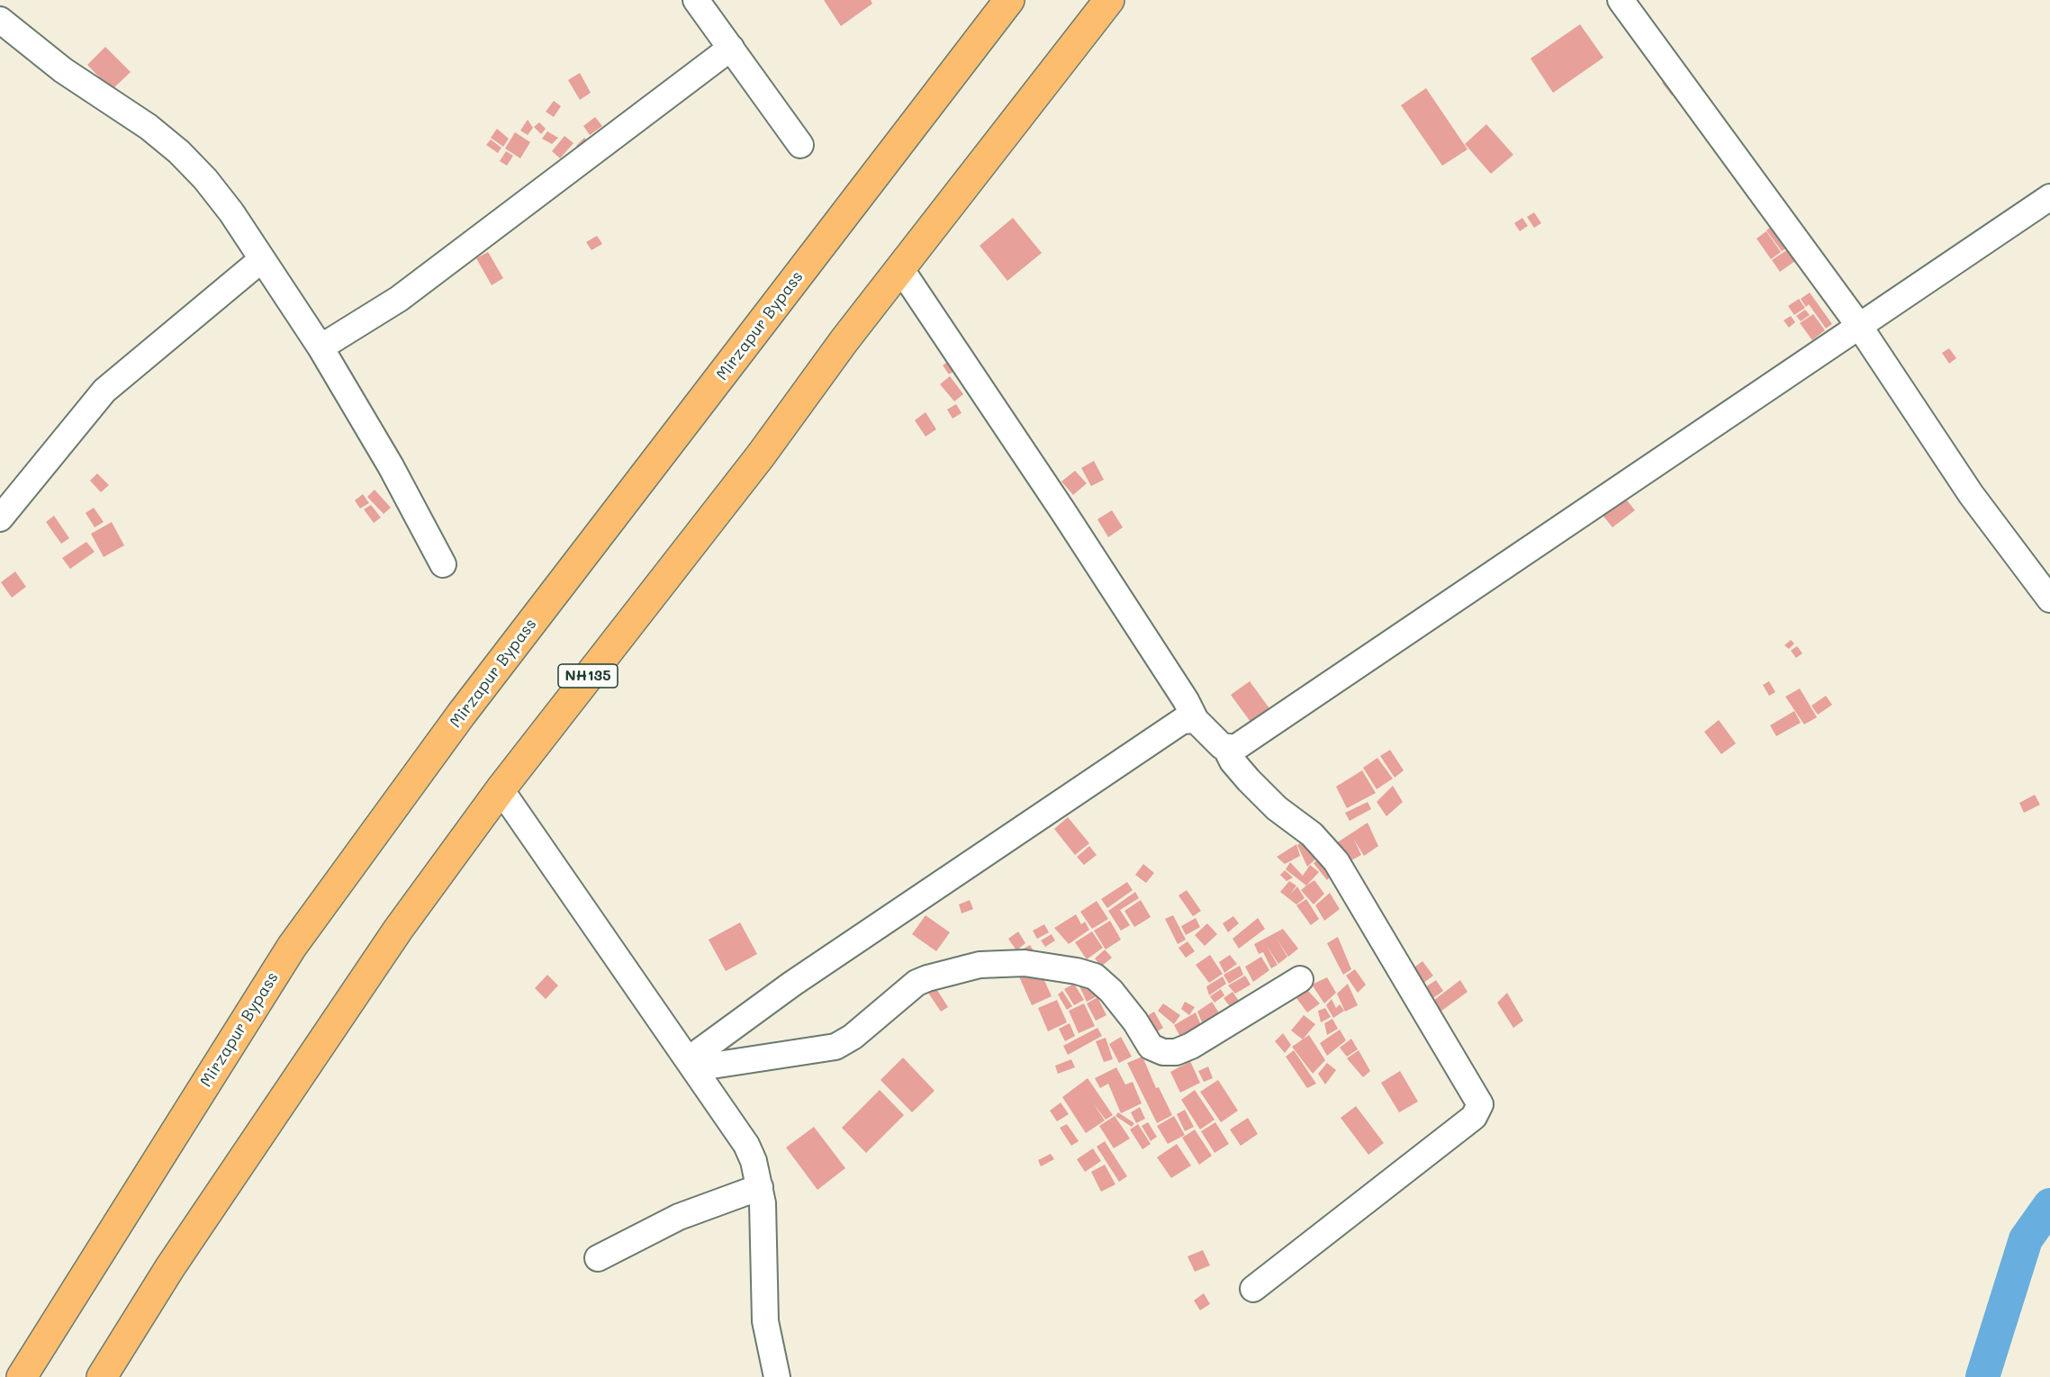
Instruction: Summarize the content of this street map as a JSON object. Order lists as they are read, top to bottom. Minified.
{"streets":{"highway":["Mirzapur Bypass","NH135"]}}
